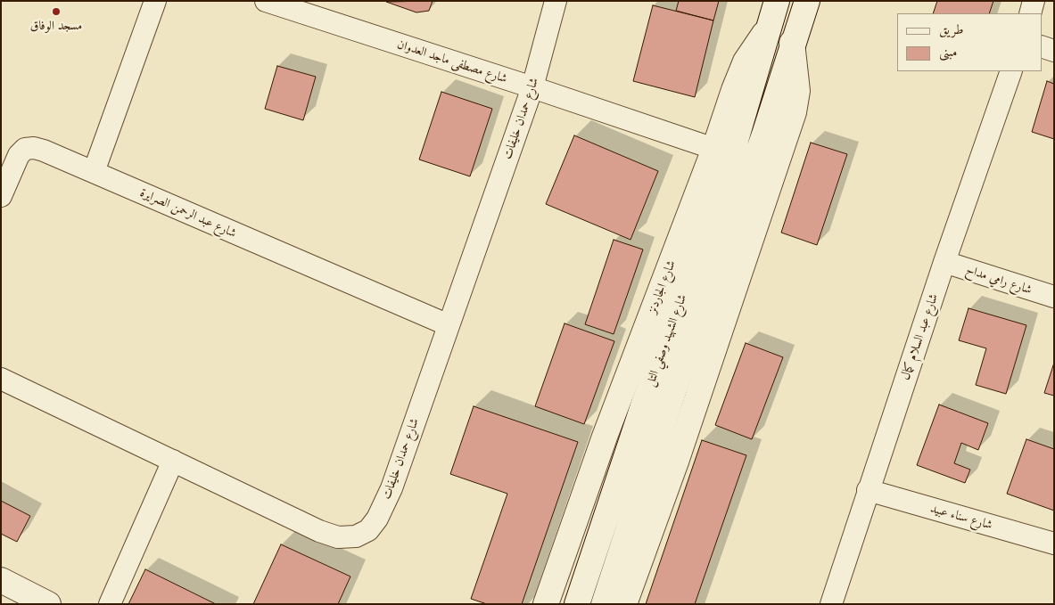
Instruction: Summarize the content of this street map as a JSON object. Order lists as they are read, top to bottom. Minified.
{"streets":{"main road":["شارع الجاردنز","شارع الشهيد وصفي التل"],"street":["شارع مصطفى ماجد العدوان","شارع حمدان خليفات","شارع عبد الرحمن الصرايرة","شارع رامي مداح","شارع عبد السلام كمال","شارع سناء عبيد"]},"crossings":[["شارع مصطفى ماجد العدوان","شارع حمدان خليفات"],["شارع مصطفى ماجد العدوان","شارع الجاردنز"],["شارع حمدان خليفات","شارع عبد الرحمن الصرايرة"],["شارع رامي مداح","شارع عبد السلام كمال"],["شارع الجاردنز","شارع الشهيد وصفي التل"],["شارع عبد السلام كمال","شارع سناء عبيد"]],"places":["مسجد الوفاق"],"legend":["طريق","مبنى"]}
